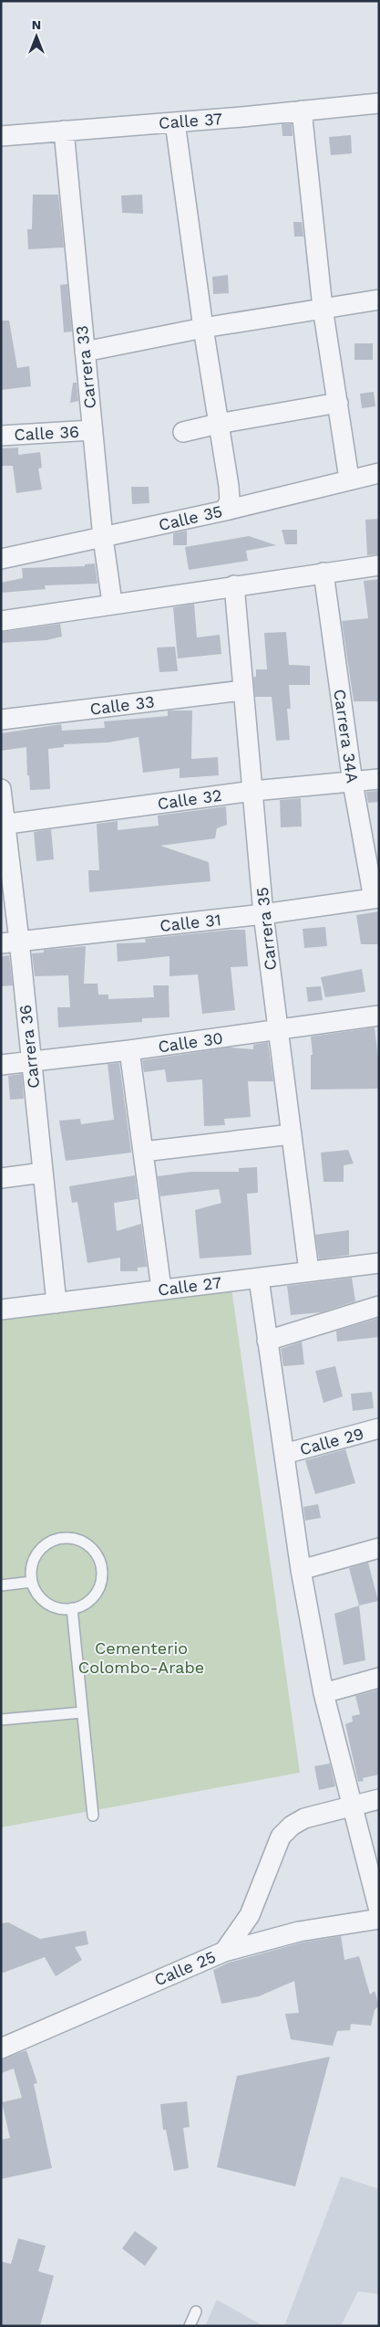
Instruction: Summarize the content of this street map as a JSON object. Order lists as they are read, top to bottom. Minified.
{"streets":{"street":["Calle 37","Carrera 33","Calle 36","Calle 35","Calle 33","Carrera 34A","Calle 32","Calle 31","Carrera 35","Calle 30","Carrera 36","Calle 27","Calle 29","Calle 25"]},"crossings":[["Calle 37","Carrera 33"],["Carrera 33","Calle 36"],["Carrera 33","Calle 35"],["Calle 33","Carrera 35"],["Carrera 34A","Calle 32"],["Carrera 34A","Calle 31"],["Calle 32","Carrera 35"],["Calle 32","Carrera 36"],["Calle 31","Carrera 35"],["Calle 31","Carrera 36"],["Carrera 35","Calle 30"],["Carrera 35","Calle 27"],["Calle 30","Carrera 36"],["Carrera 36","Calle 27"]],"parks":["Cementerio Colombo-Arabe"],"north":"top"}
